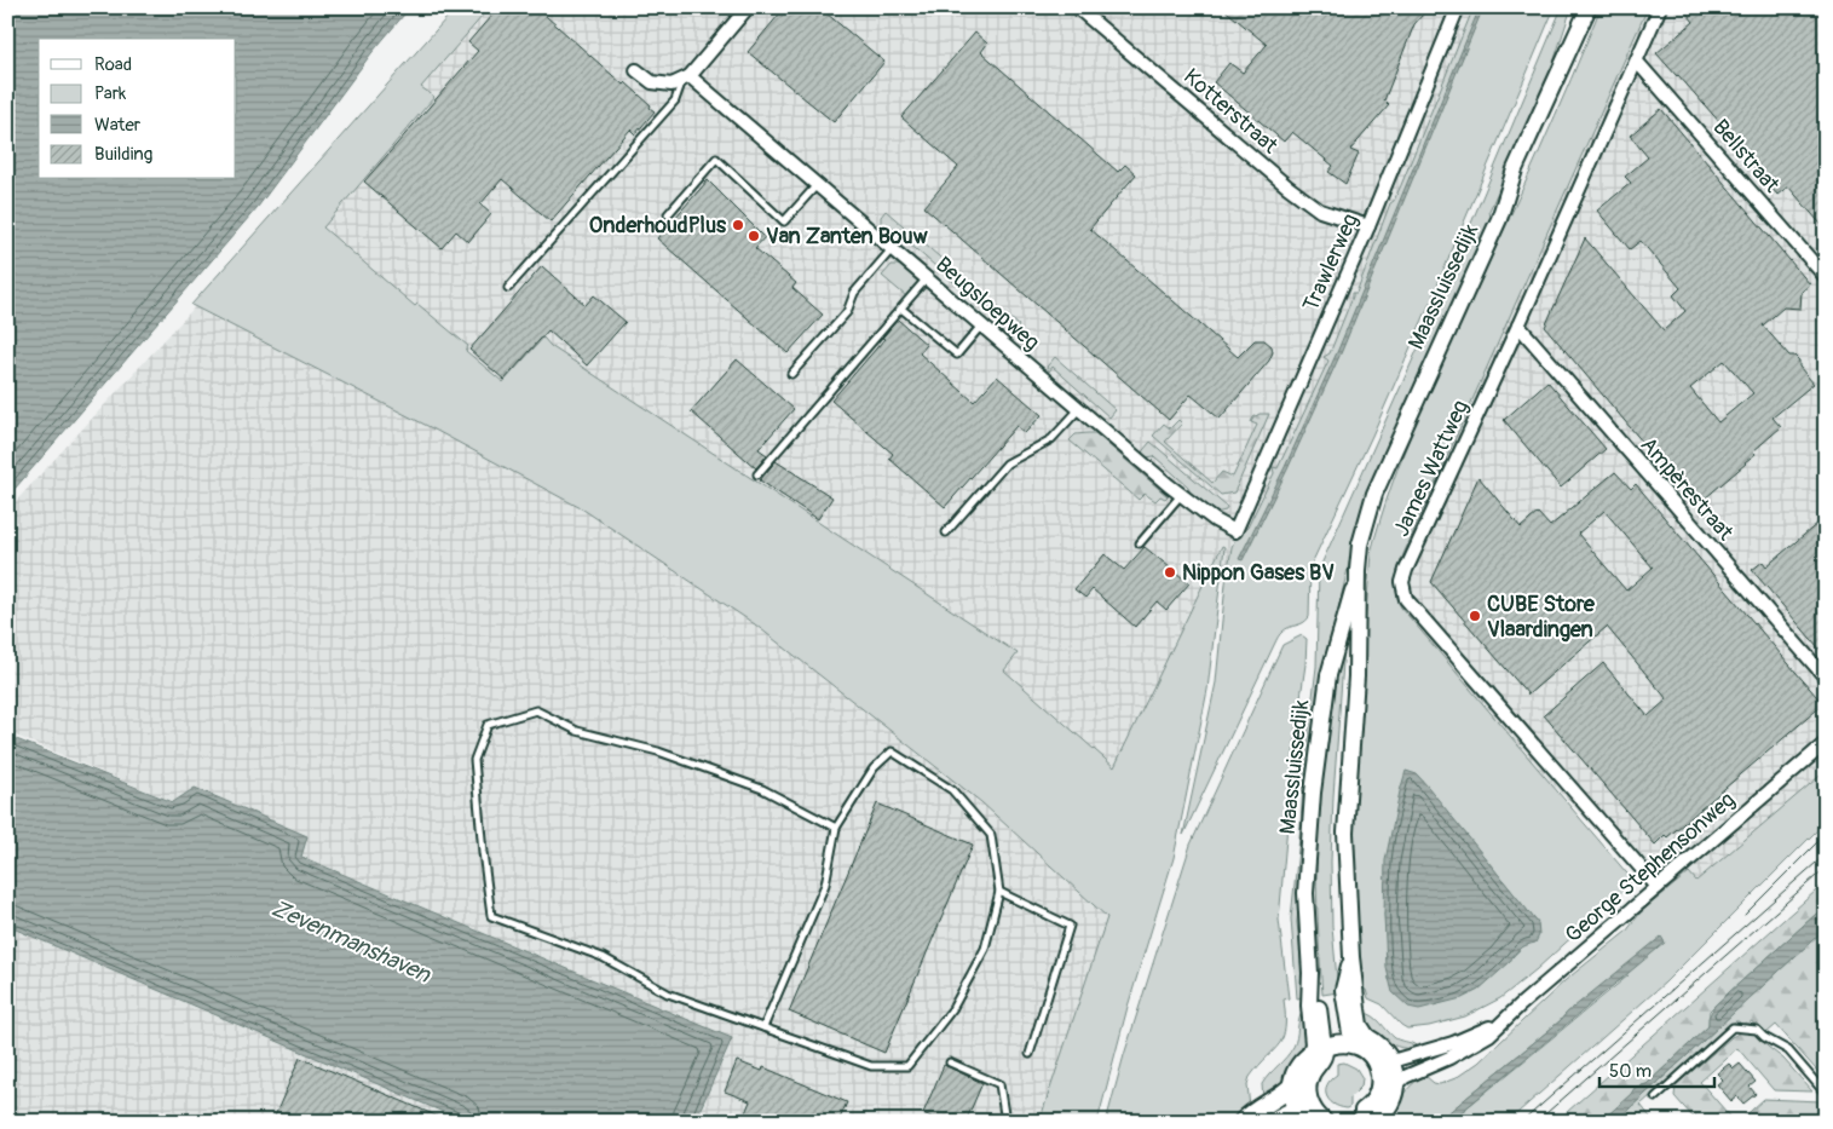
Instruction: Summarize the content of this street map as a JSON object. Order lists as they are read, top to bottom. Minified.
{"streets":{"street":["Kotterstraat","Bellstraat","Trawlerweg","Maassluissedijk","Beugsloepweg","James Wattweg","Ampèrestraat","George Stephensonweg"]},"crossings":[["Kotterstraat","Trawlerweg"],["Bellstraat","James Wattweg"],["Trawlerweg","Beugsloepweg"],["James Wattweg","Ampèrestraat"],["James Wattweg","George Stephensonweg"]],"water":["Zevenmanshaven"],"places":["OnderhoudPlus","Van Zanten Bouw","Nippon Gases BV","CUBE Store Vlaardingen"],"legend":["Road","Park","Water","Building"],"scale_bar":"50 m"}
